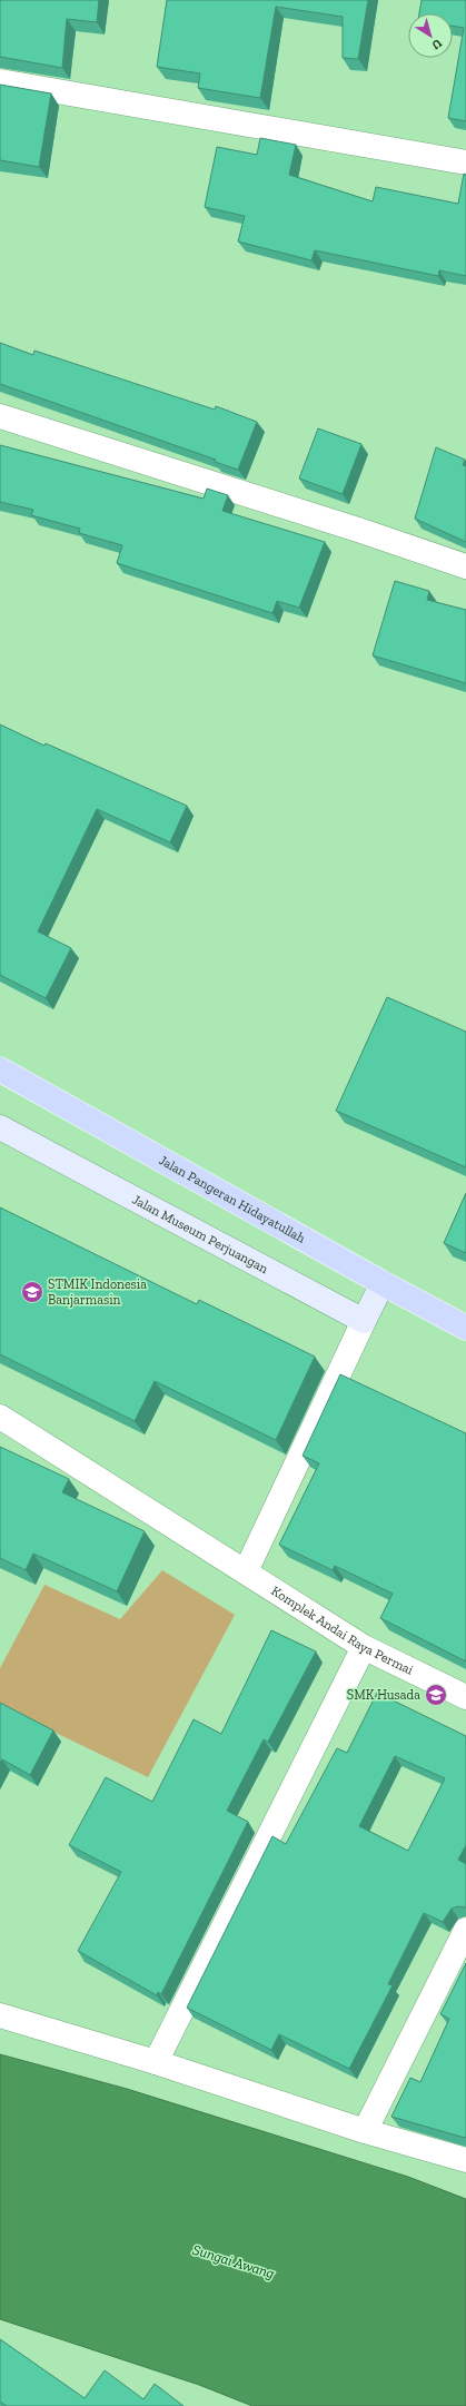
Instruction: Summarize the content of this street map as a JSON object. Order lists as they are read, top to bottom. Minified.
{"streets":{"main road":["Jalan Pangeran Hidayatullah"],"street":["Jalan Museum Perjuangan","Komplek Andai Raya Permai"]},"water":["Sungai Awang"],"places":{"school or university":["STMIK Indonesia Banjarmasin","SMK Husada"]},"north":"bottom right"}
